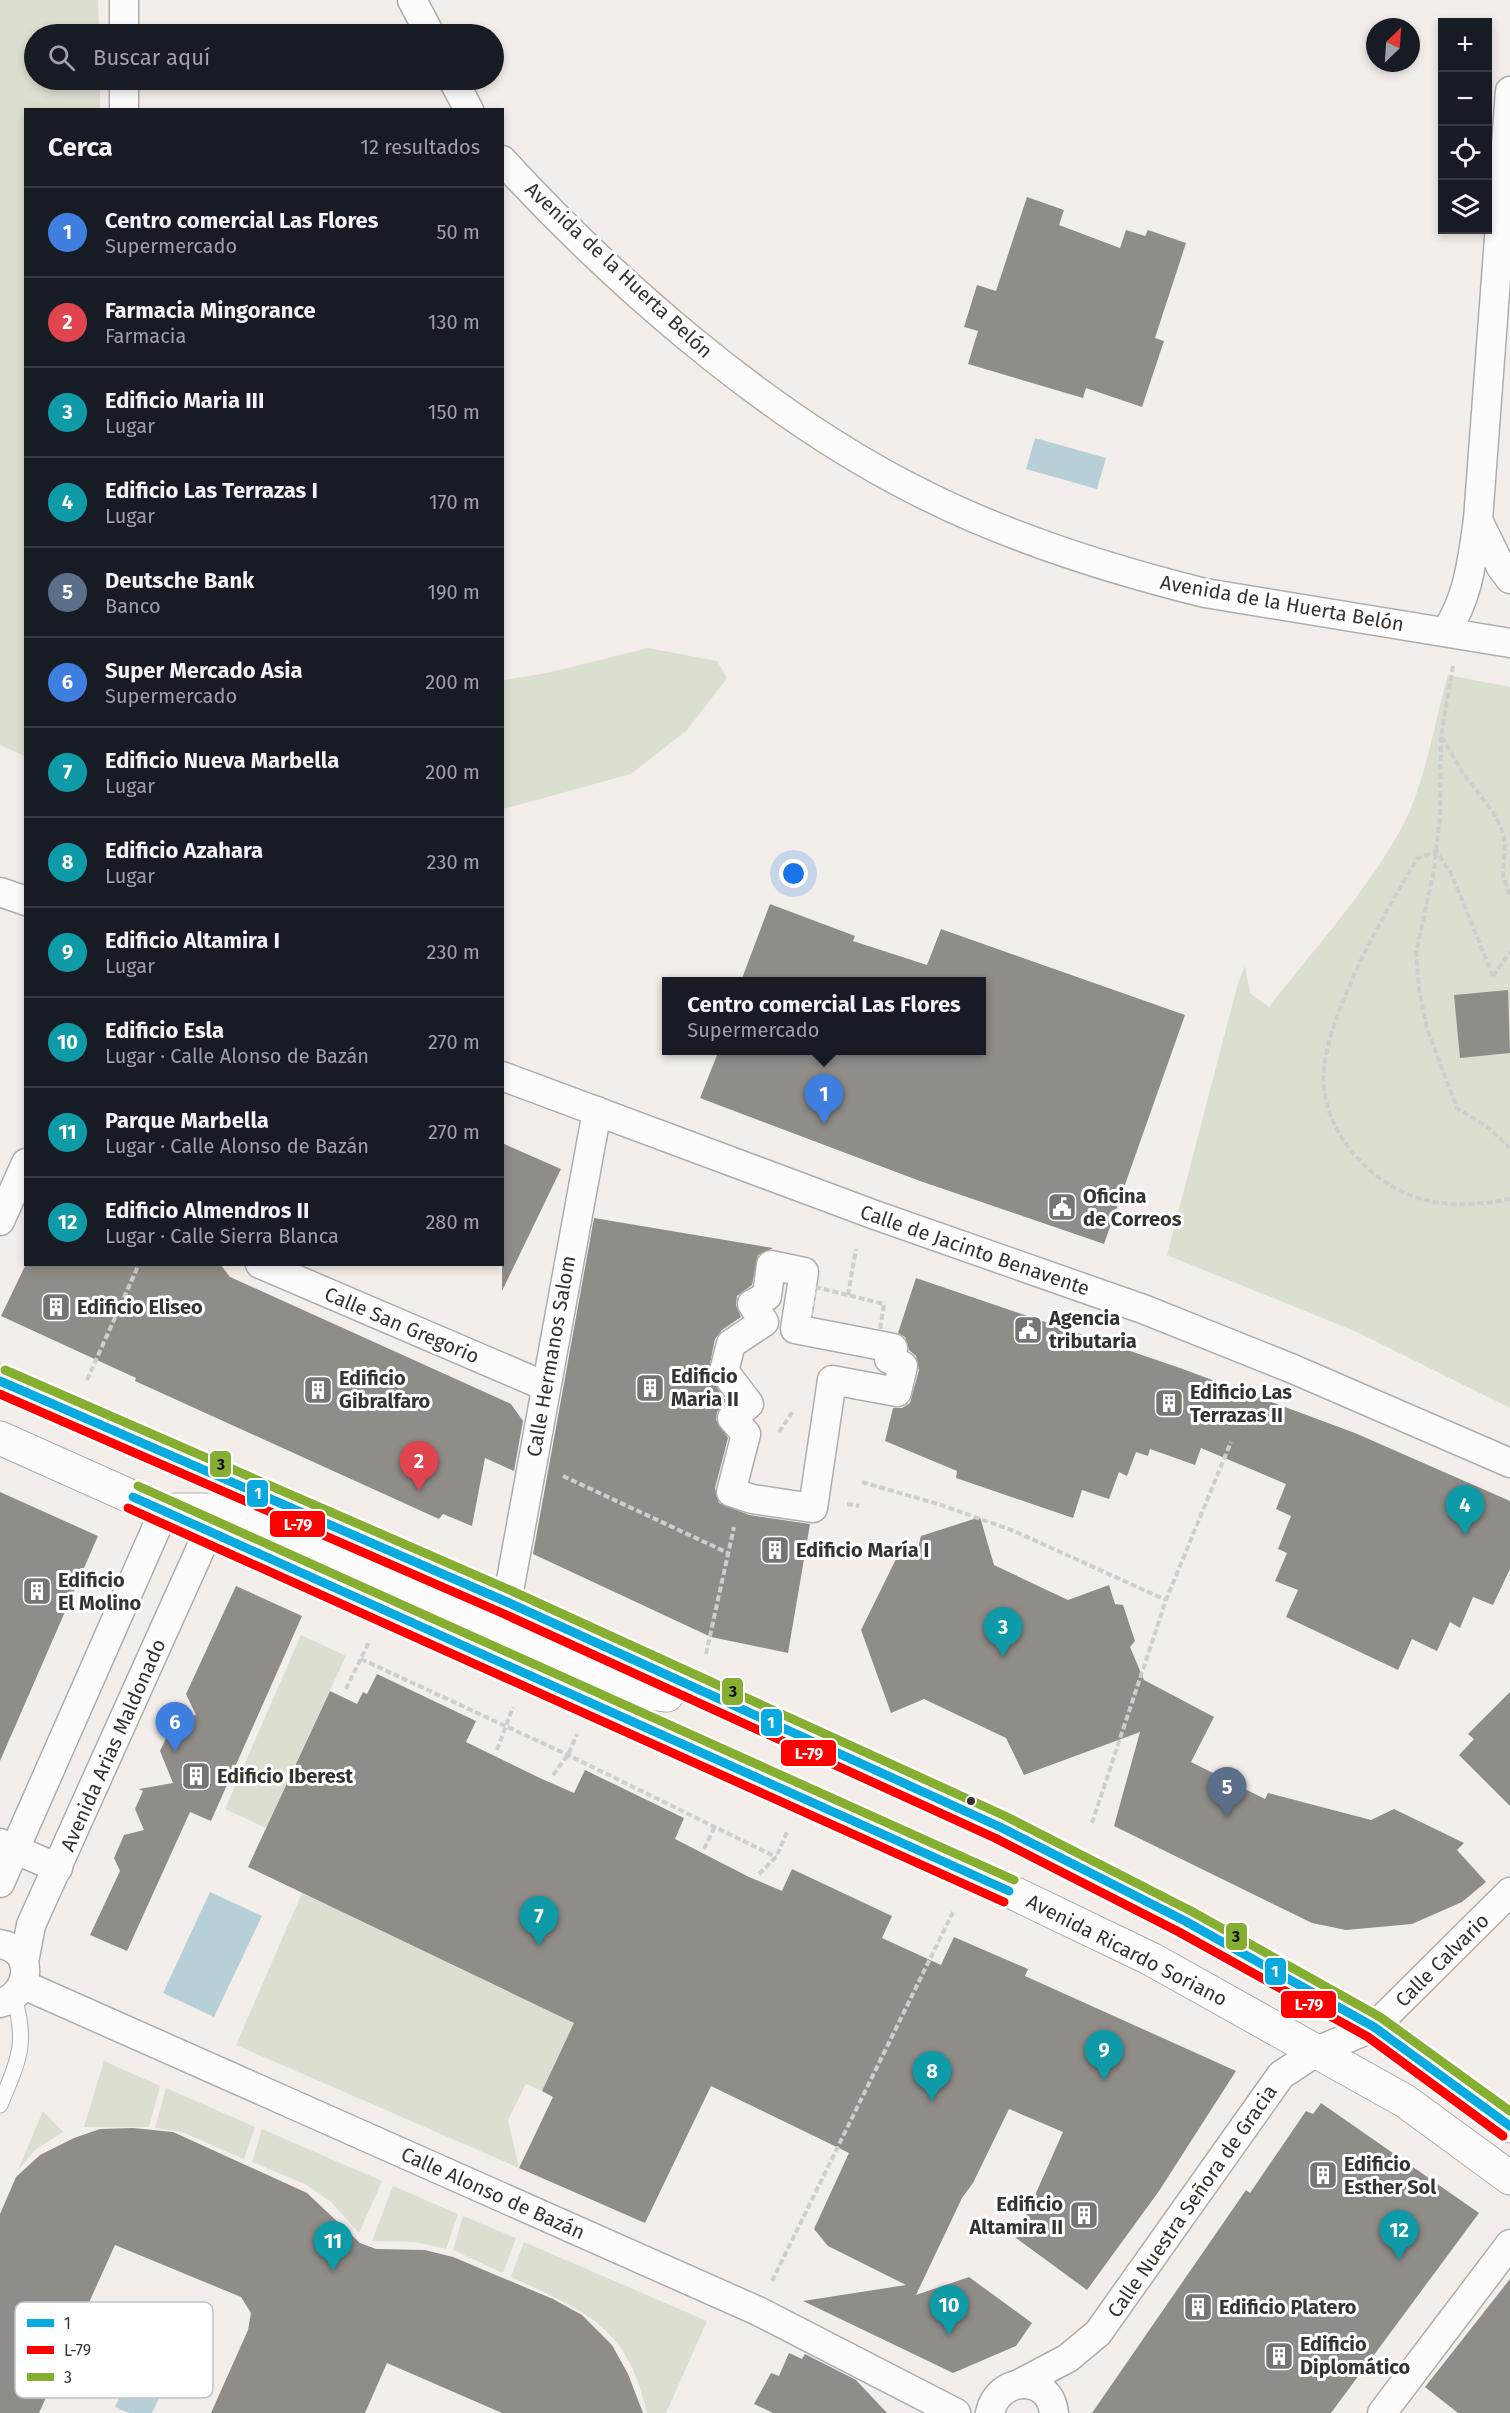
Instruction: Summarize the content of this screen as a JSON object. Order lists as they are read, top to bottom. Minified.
{"streets":{"main road":["Avenida Ricardo Soriano"],"street":["Avenida de la Huerta Belón","Calle de Jacinto Benavente","Calle San Gregorio","Calle Hermanos Salom","Avenida Arias Maldonado","Calle Calvario","Calle Alonso de Bazán","Calle Nuestra Señora de Gracia"]},"crossings":[["Calle de Jacinto Benavente","Calle Hermanos Salom"],["Calle San Gregorio","Calle Hermanos Salom"],["Calle Hermanos Salom","Avenida Ricardo Soriano"],["Avenida Arias Maldonado","Avenida Ricardo Soriano"],["Avenida Arias Maldonado","Calle Alonso de Bazán"],["Avenida Ricardo Soriano","Calle Calvario"],["Avenida Ricardo Soriano","Calle Nuestra Señora de Gracia"],["Calle Calvario","Calle Nuestra Señora de Gracia"],["Calle Alonso de Bazán","Calle Nuestra Señora de Gracia"]],"places":{"public building":["Oficina de Correos","Agencia tributaria"],"building":["Edificio Eliseo","Edificio Maria II","Edificio Gibralfaro","Edificio Las Terrazas II","Edificio María I","Edificio El Molino","Edificio Iberest","Edificio Esther Sol","Edificio Altamira II","Edificio Platero","Edificio Diplomático"]},"lines":["transit line 3","transit line 1","transit line L-79"],"legend":["1","L-79","3"],"north":"top right","page":{"map_buttons":["+","−"],"search":"Buscar aquí","heading":["Cerca","12 resultados"],"list":[{"mark":"1","name":"Centro comercial Las Flores","note":"Supermercado","value":"50 m"},{"mark":"2","name":"Farmacia Mingorance","note":"Farmacia","value":"130 m"},{"mark":"3","name":"Edificio Maria III","note":"Lugar","value":"150 m"},{"mark":"4","name":"Edificio Las Terrazas I","note":"Lugar","value":"170 m"},{"mark":"5","name":"Deutsche Bank","note":"Banco","value":"190 m"},{"mark":"6","name":"Super Mercado Asia","note":"Supermercado","value":"200 m"},{"mark":"7","name":"Edificio Nueva Marbella","note":"Lugar","value":"200 m"},{"mark":"8","name":"Edificio Azahara","note":"Lugar","value":"230 m"},{"mark":"9","name":"Edificio Altamira I","note":"Lugar","value":"230 m"},{"mark":"10","name":"Edificio Esla","note":"Lugar · Calle Alonso de Bazán","value":"270 m"},{"mark":"11","name":"Parque Marbella","note":"Lugar · Calle Alonso de Bazán","value":"270 m"},{"mark":"12","name":"Edificio Almendros II","note":"Lugar · Calle Sierra Blanca","value":"280 m"}],"popup":["Centro comercial Las Flores","Supermercado"],"pins":["1","2","4","3","6","5","7","9","8","12","11","10"]}}
